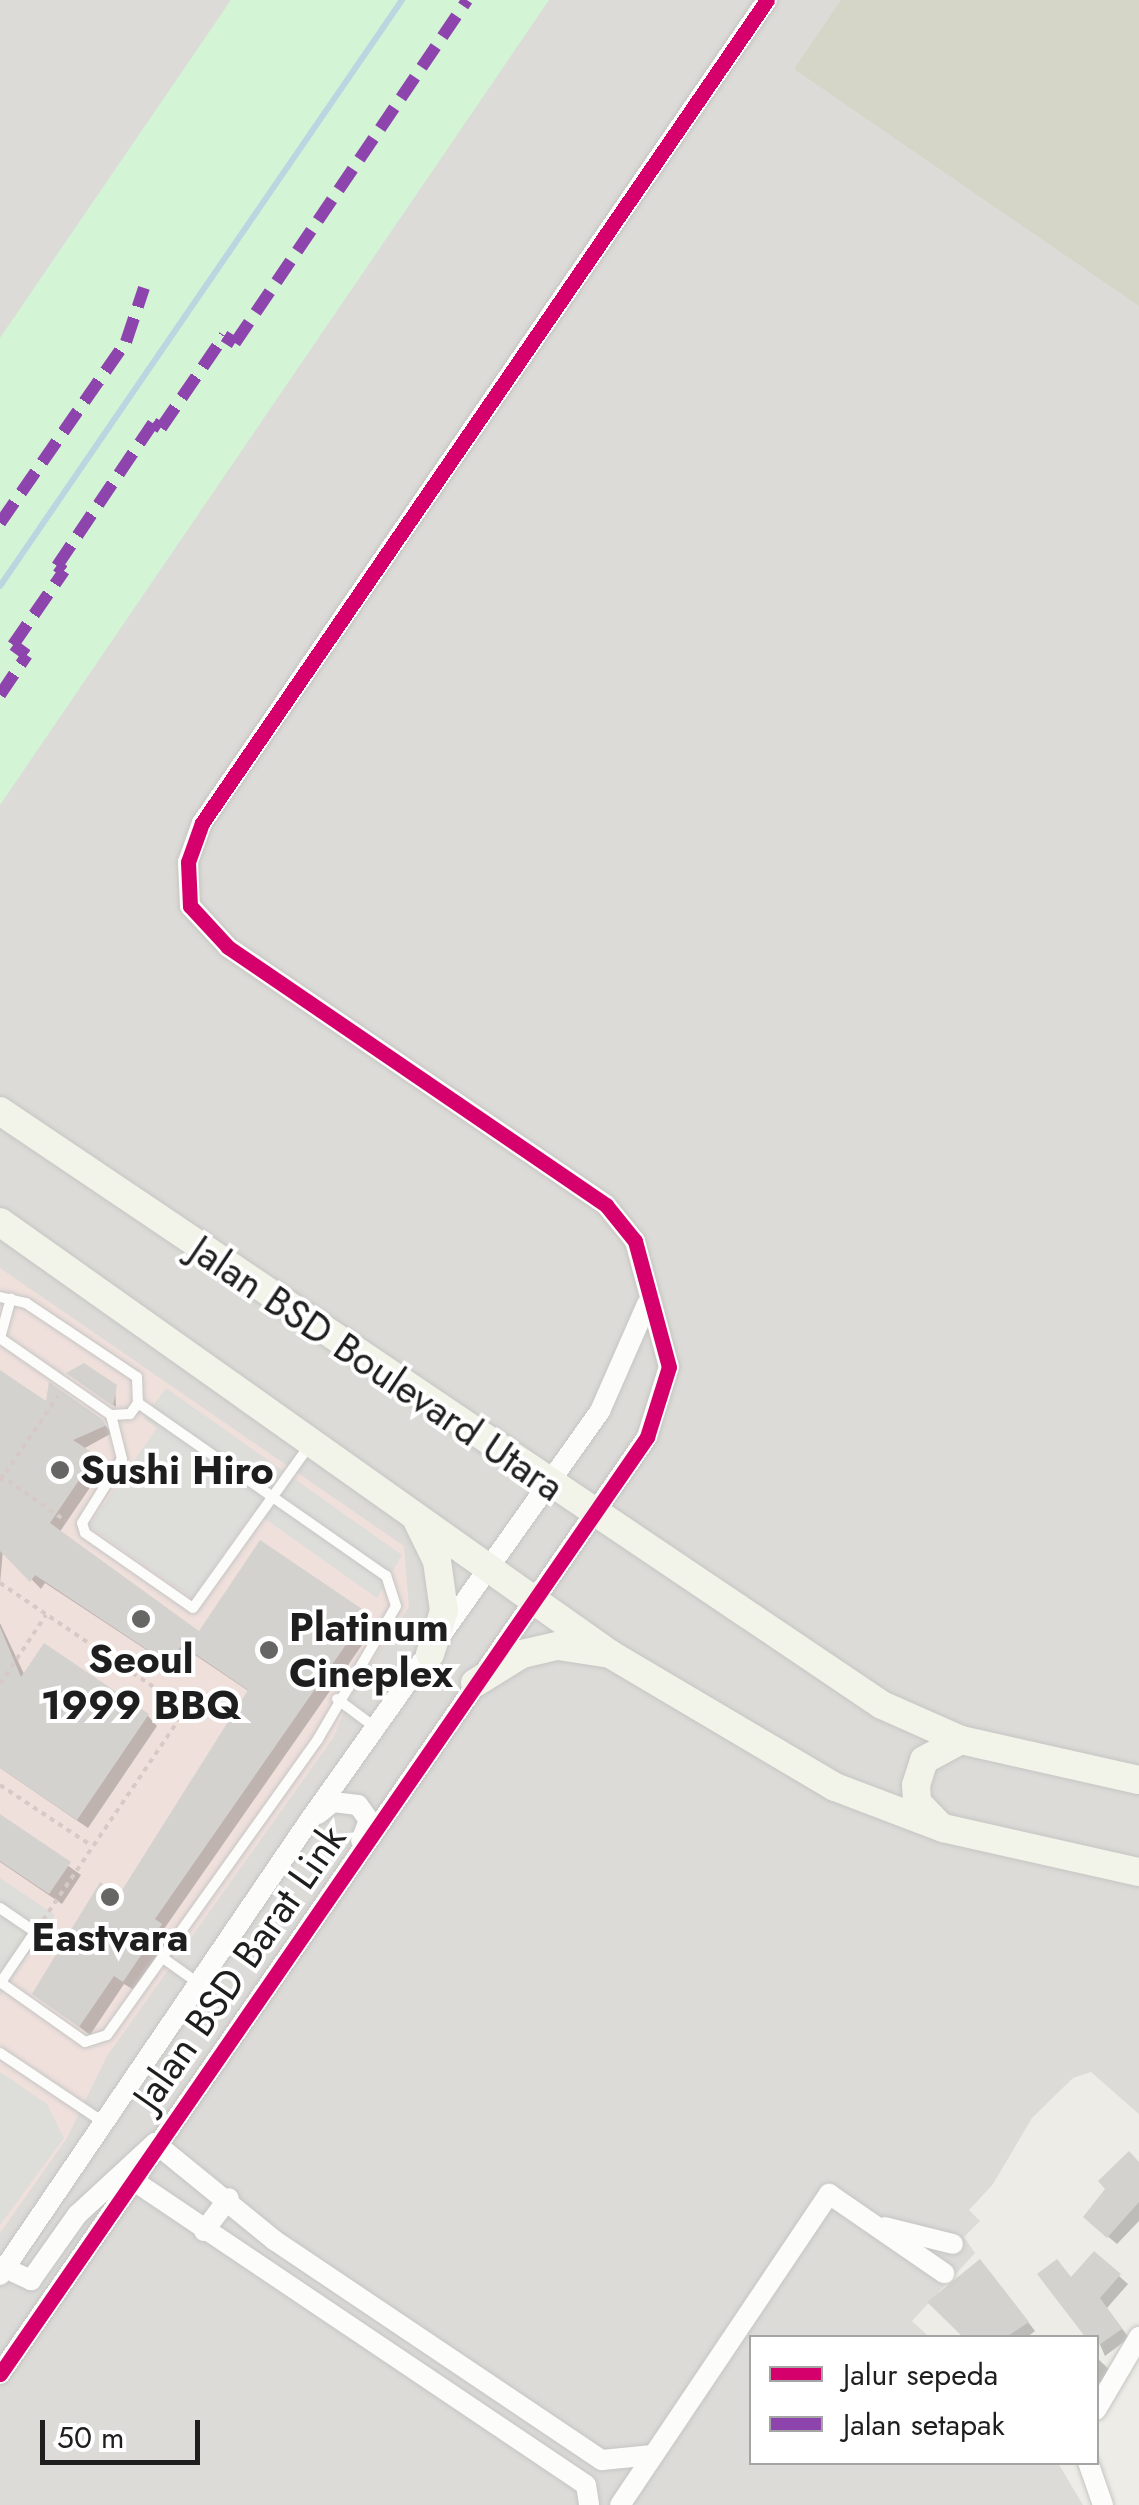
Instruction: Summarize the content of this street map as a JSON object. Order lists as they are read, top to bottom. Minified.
{"streets":{"main road":["Jalan BSD Boulevard Utara"],"street":["Jalan BSD Barat Link"]},"crossings":[["Jalan BSD Boulevard Utara","Jalan BSD Barat Link"]],"places":["Sushi Hiro","Seoul 1999 BBQ","Platinum Cineplex","Eastvara"],"legend":["Jalur sepeda","Jalan setapak"],"scale_bar":"50 m"}
